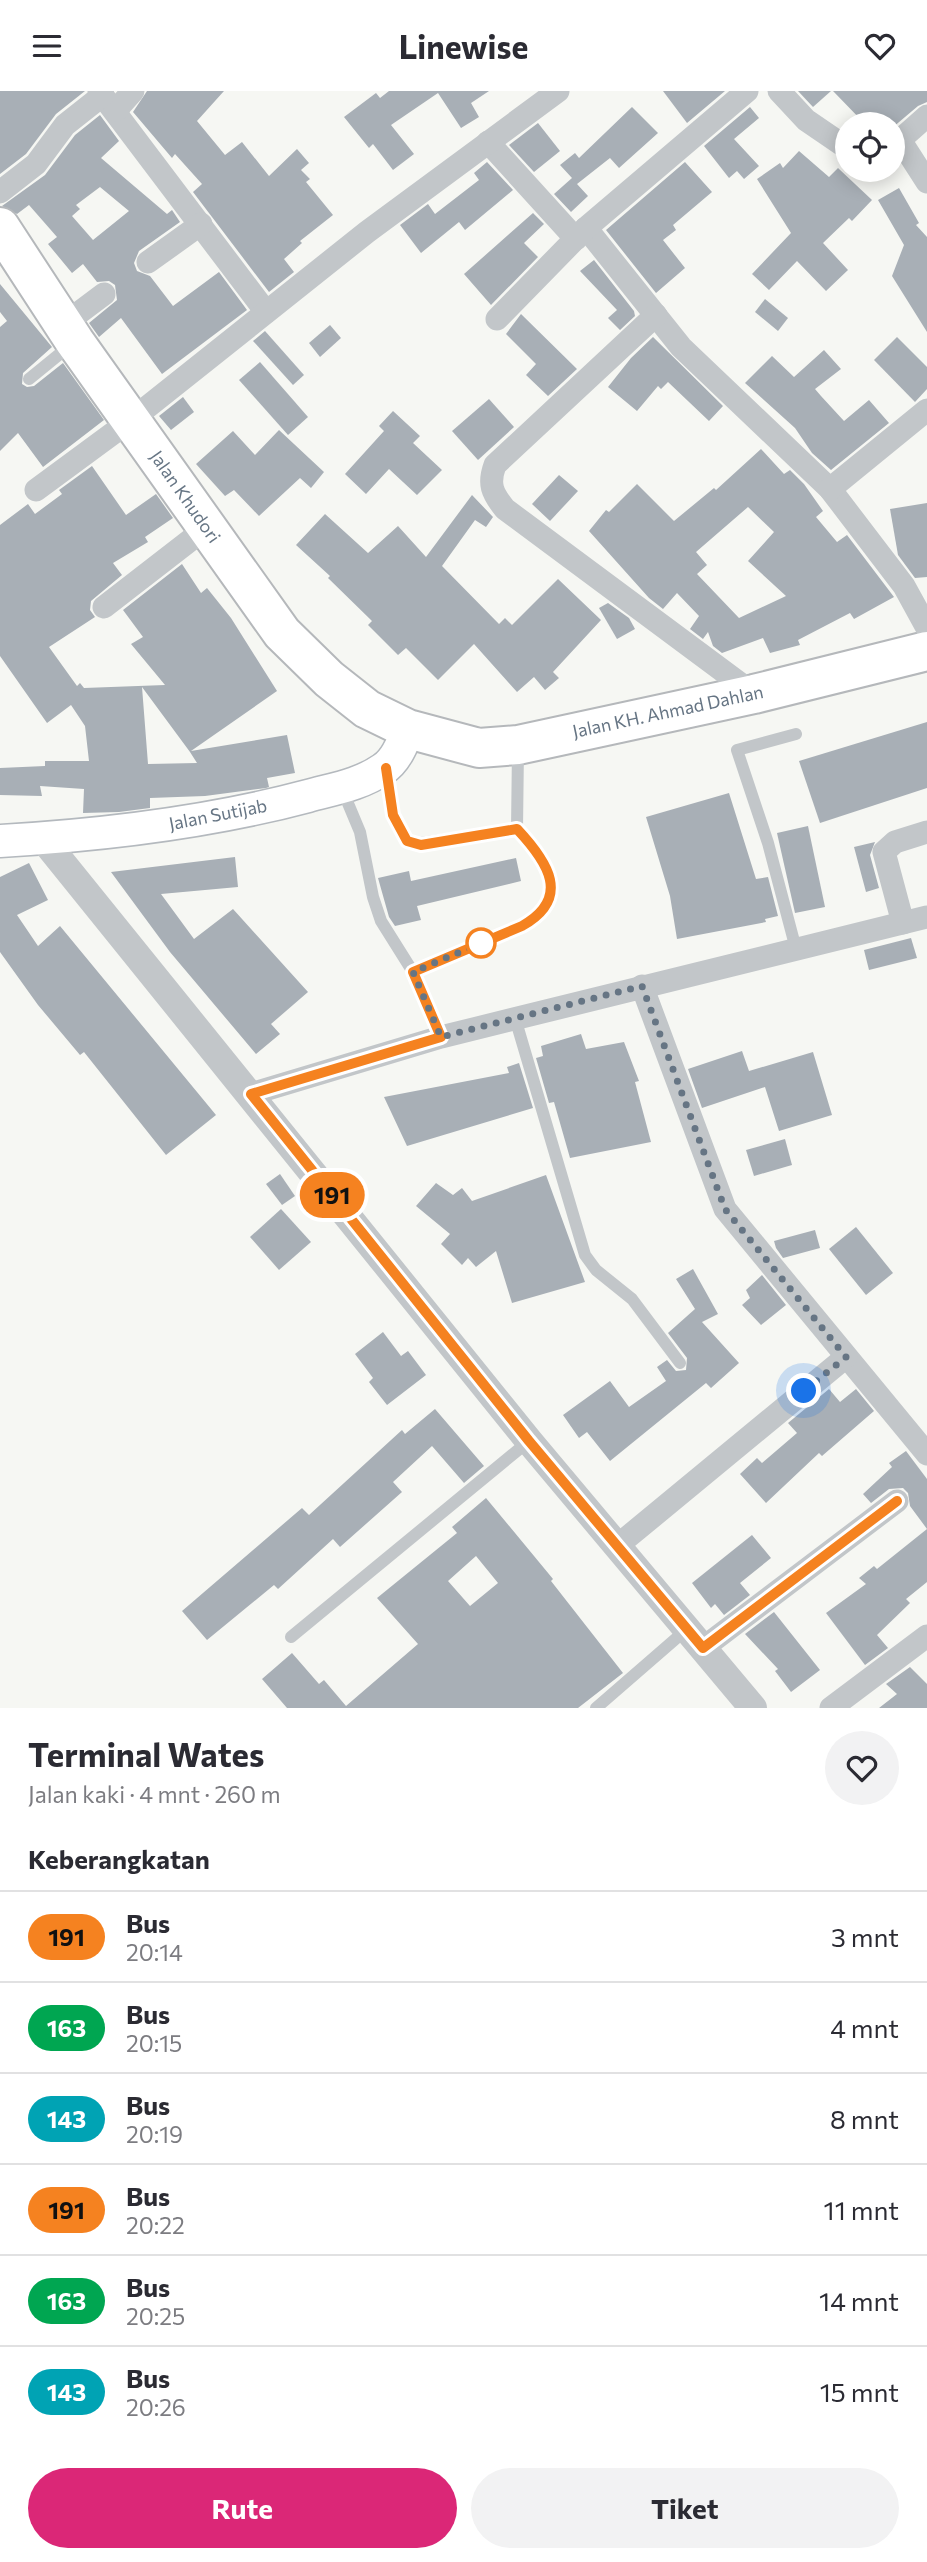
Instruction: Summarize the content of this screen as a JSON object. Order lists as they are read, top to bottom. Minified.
{"streets":{"highway":["Jalan Khudori","Jalan KH. Ahmad Dahlan"],"main road":["Jalan Sutijab"]},"crossings":[["Jalan Khudori","Jalan KH. Ahmad Dahlan"]],"lines":["bus line 191"],"page":{"header":"Linewise","on_map":"191","heading":[["Terminal Wates","Jalan kaki · 4 mnt · 260 m"],"Keberangkatan"],"list":[{"mark":"191","name":"Bus","note":"20:14","value":"3 mnt"},{"mark":"163","name":"Bus","note":"20:15","value":"4 mnt"},{"mark":"143","name":"Bus","note":"20:19","value":"8 mnt"},{"mark":"191","name":"Bus","note":"20:22","value":"11 mnt"},{"mark":"163","name":"Bus","note":"20:25","value":"14 mnt"},{"mark":"143","name":"Bus","note":"20:26","value":"15 mnt"}],"buttons":["Rute","Tiket"]}}
